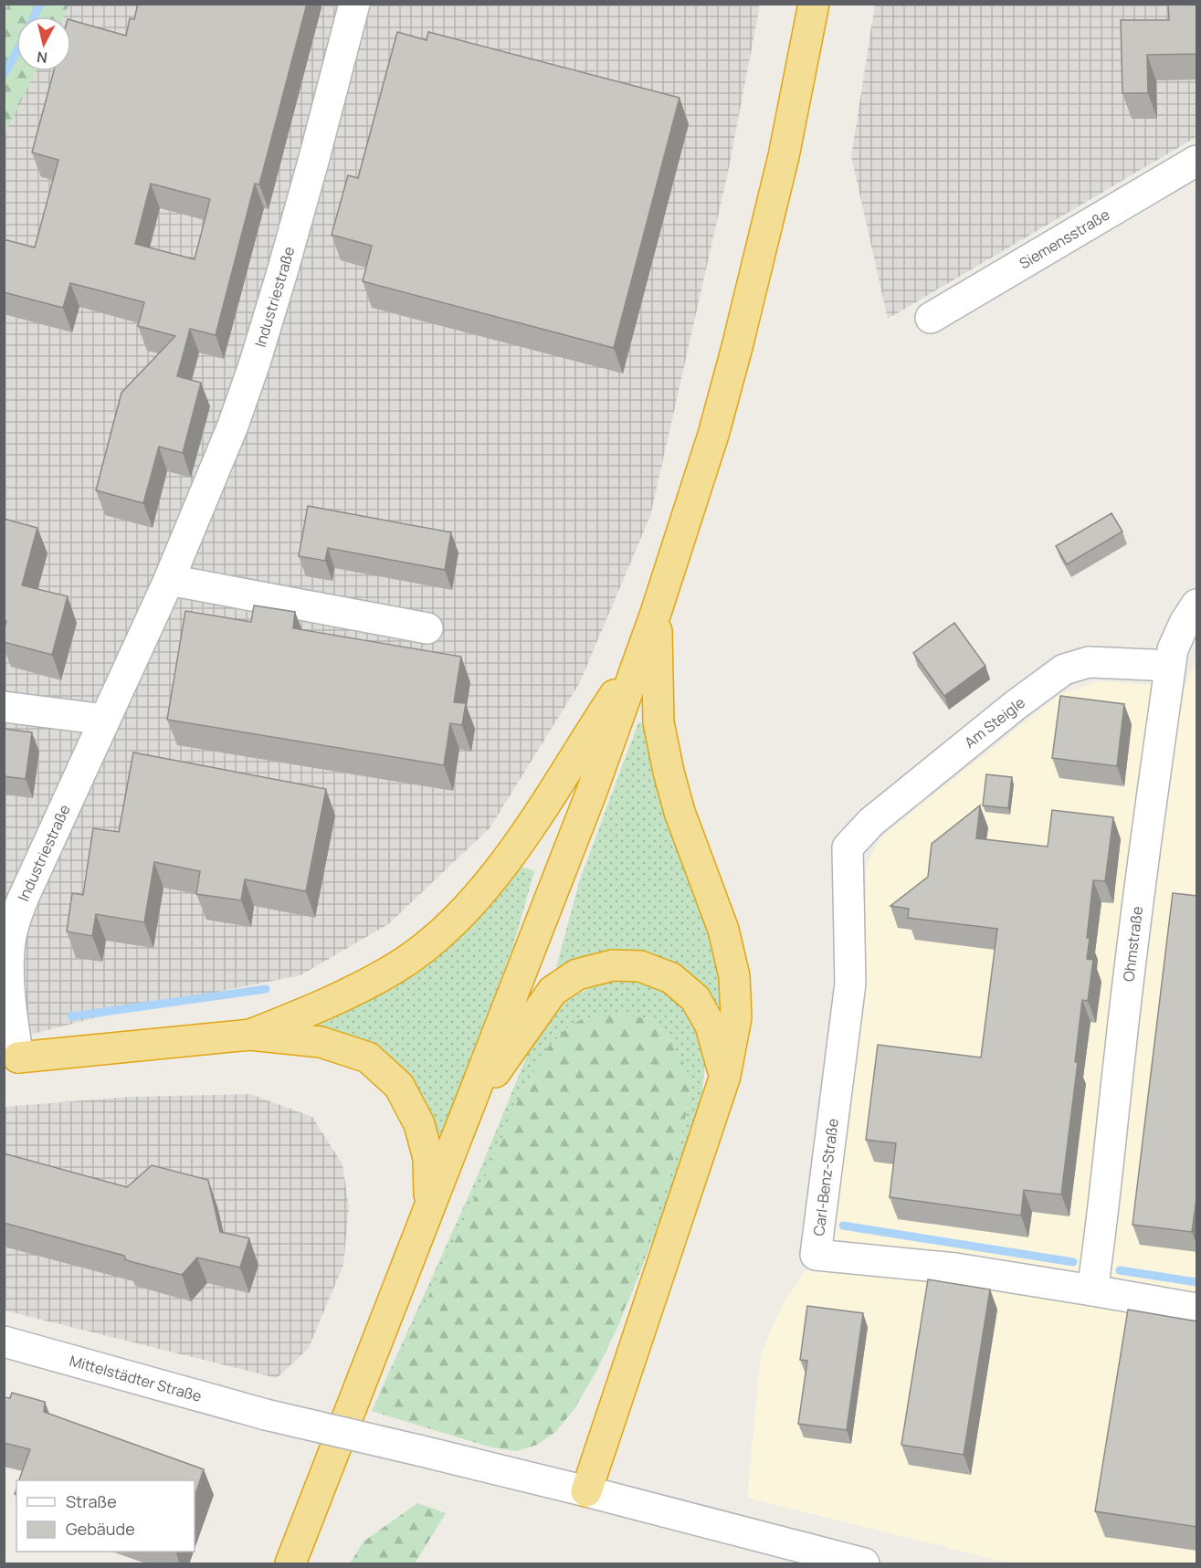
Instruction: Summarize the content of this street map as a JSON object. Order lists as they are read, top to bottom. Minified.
{"streets":{"street":["Siemensstraße","Industriestraße","Am Steigle","Ohmstraße","Carl-Benz-Straße","Mittelstädter Straße"]},"crossings":[["Am Steigle","Ohmstraße"],["Am Steigle","Carl-Benz-Straße"],["Ohmstraße","Carl-Benz-Straße"]],"legend":["Straße","Gebäude"],"north":"bottom"}
